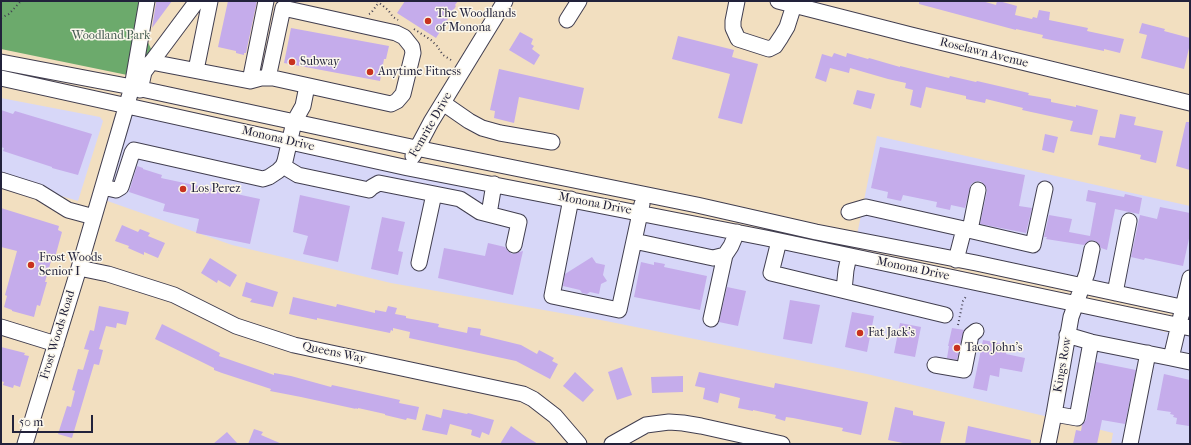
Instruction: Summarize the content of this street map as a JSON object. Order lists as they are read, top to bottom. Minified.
{"streets":{"street":["Roselawn Avenue","Femrite Drive","Monona Drive","Frost Woods Road","Queens Way","Kings Row"]},"crossings":[["Femrite Drive","Monona Drive"],["Monona Drive","Frost Woods Road"],["Monona Drive","Kings Row"],["Frost Woods Road","Queens Way"]],"parks":["Woodland Park"],"places":["The Woodlands of Monona","Subway","Anytime Fitness","Los Perez","Frost Woods Senior I","Fat Jack's","Taco John's"],"scale_bar":"50 m"}
